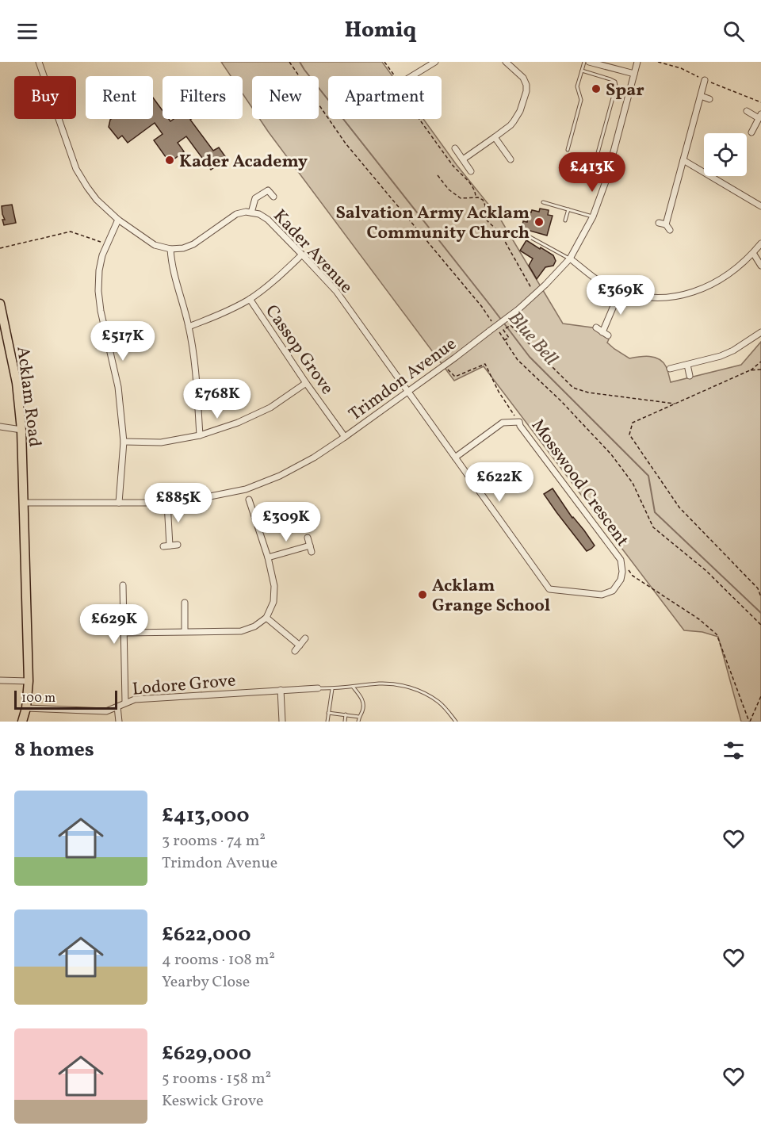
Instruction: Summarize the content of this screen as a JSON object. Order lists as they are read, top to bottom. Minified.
{"streets":{"main road":["Acklam Road"],"street":["Kader Avenue","Cassop Grove","Trimdon Avenue","Mosswood Crescent","Lodore Grove"]},"crossings":[["Kader Avenue","Trimdon Avenue"],["Kader Avenue","Mosswood Crescent"],["Cassop Grove","Trimdon Avenue"],["Trimdon Avenue","Acklam Road"],["Acklam Road","Lodore Grove"]],"water":["Blue Bell"],"places":["Spar","Kader Academy","Salvation Army Acklam Community Church","Acklam Grange School"],"scale_bar":"100 m","page":{"header":"Homiq","chip":["Buy","Rent","Filters","New","Apartment"],"price":["£413K","£369K","£517K","£768K","£622K","£885K","£309K","£629K"],"scale":"100 m","heading":"8 homes","list":[{"name":"£413,000","note":"3 rooms · 74 m² · Trimdon Avenue"},{"name":"£622,000","note":"4 rooms · 108 m² · Yearby Close"},{"name":"£629,000","note":"5 rooms · 158 m² · Keswick Grove"}]}}
